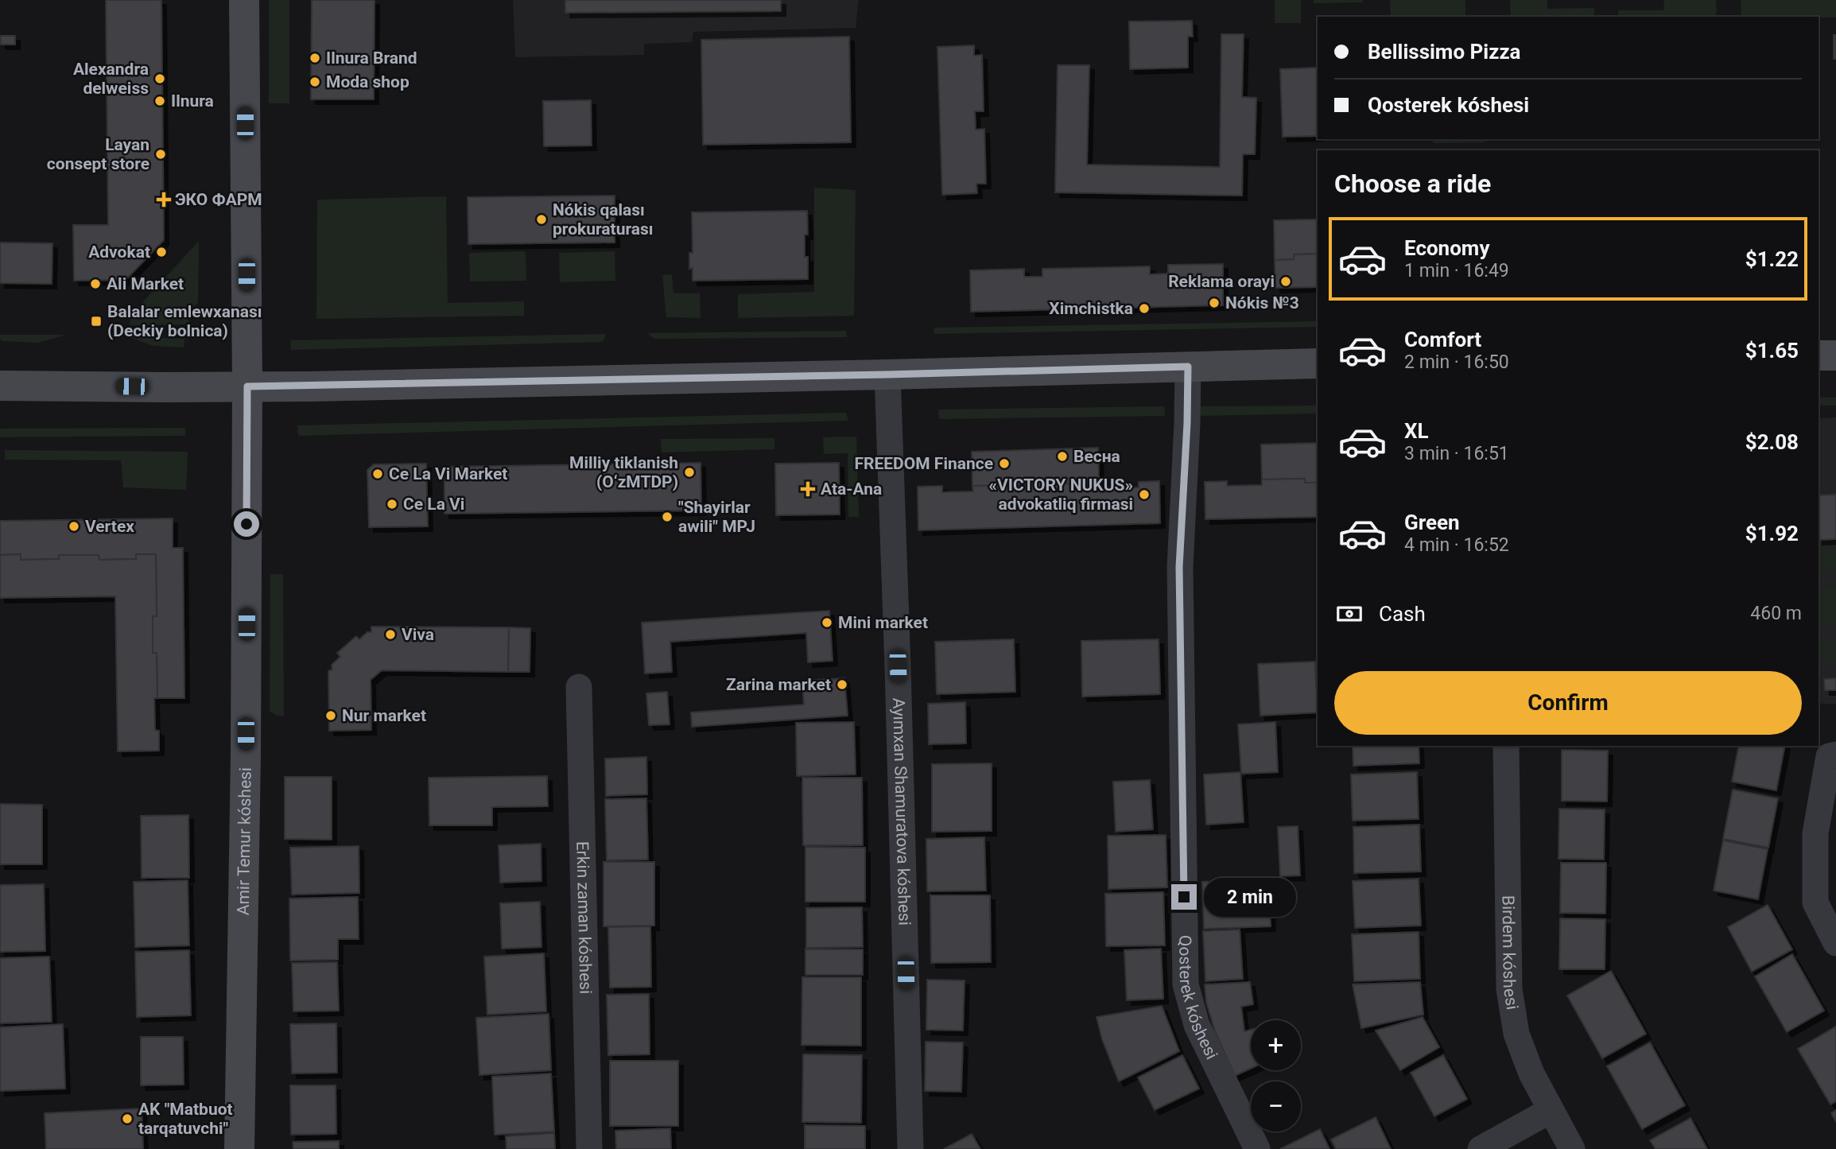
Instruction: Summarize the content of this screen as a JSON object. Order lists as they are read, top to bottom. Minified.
{"streets":{"main road":["Amir Temur kóshesi"],"street":["Ayımxan Shamuratova kóshesi","Erkin zaman kóshesi","Birdem kóshesi","Qosterek kóshesi"]},"places":{"other":["Ilnura Brand","Alexandra delweiss","Moda shop","Ilnura","Layan consept store","Nókis qalası prokuraturası","Advokat","Reklama orayi","Ali Market","Nókis №3","Ximchistka","Весна","FREEDOM Finance","Milliy tiklanish (O‘zMTDP)","Ce La Vi Market","«VICTORY NUKUS» advokatliq firmasi","Ce La Vi","\"Shayirlar awili\" MPJ","Vertex","Mini market","Viva","Zarina market","Nur market","AK \"Matbuot tarqatuvchi\""],"health":["ЭКО ФАРМ","Ata-Ana"],"transit":["Balalar emlewxanası (Deckiy bolnica)"]},"page":{"banner":["Bellissimo Pizza","Qosterek kóshesi"],"heading":"Choose a ride","list":[{"name":"Economy","note":"1 min · 16:49","value":"$1.22"},{"name":"Comfort","note":"2 min · 16:50","value":"$1.65"},{"name":"XL","note":"3 min · 16:51","value":"$2.08"},{"name":"Green","note":"4 min · 16:52","value":"$1.92"}],"pay":["Cash","460 m"],"buttons":"Confirm","bubble":"2 min","map_buttons":["+","−"]}}
